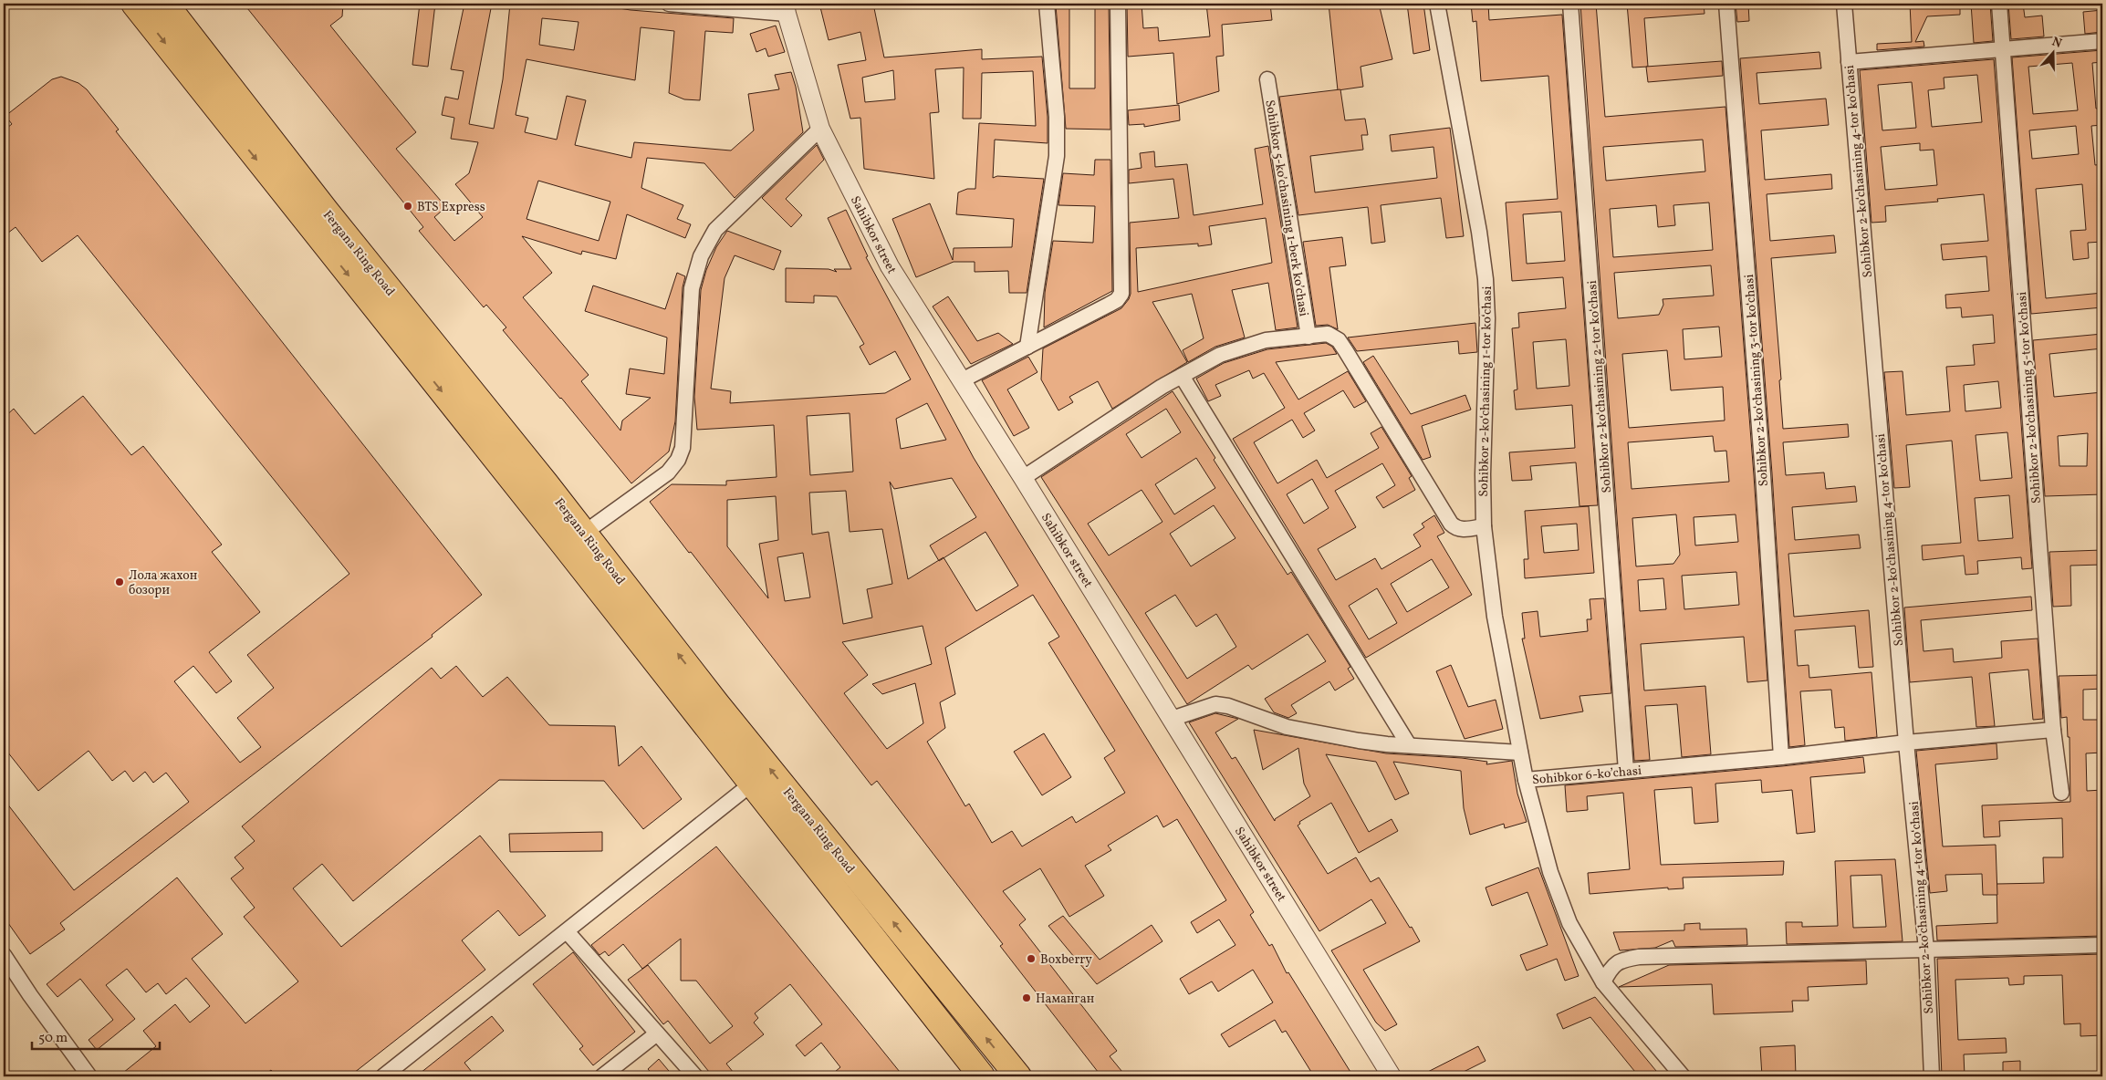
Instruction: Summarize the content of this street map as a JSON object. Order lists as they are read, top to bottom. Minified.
{"streets":{"highway":["Fergana Ring Road"],"street":["Sohibkor 2-ko‘chasining 4-tor ko‘chasi","Sohibkor 5-koʼchasining 1-berk koʼchasi","Sahibkor street","Sohibkor 2-ko‘chasining 3-tor ko‘chasi","Sohibkor 2-ko‘chasining 2-tor ko‘chasi","Sohibkor 2-ko‘chasining 1-tor ko‘chasi","Sohibkor 2-ko‘chasining 5-tor ko‘chasi","Sohibkor 6-koʼchasi"]},"crossings":[["Sohibkor 2-ko‘chasining 4-tor ko‘chasi","Sohibkor 6-koʼchasi"],["Sohibkor 2-ko‘chasining 3-tor ko‘chasi","Sohibkor 6-koʼchasi"],["Sohibkor 2-ko‘chasining 2-tor ko‘chasi","Sohibkor 6-koʼchasi"],["Sohibkor 2-ko‘chasining 1-tor ko‘chasi","Sohibkor 6-koʼchasi"],["Sohibkor 2-ko‘chasining 5-tor ko‘chasi","Sohibkor 6-koʼchasi"]],"places":["BTS Express","Лола жахон бозори","Boxberry","Наманган"],"scale_bar":"50 m","north":"top"}
